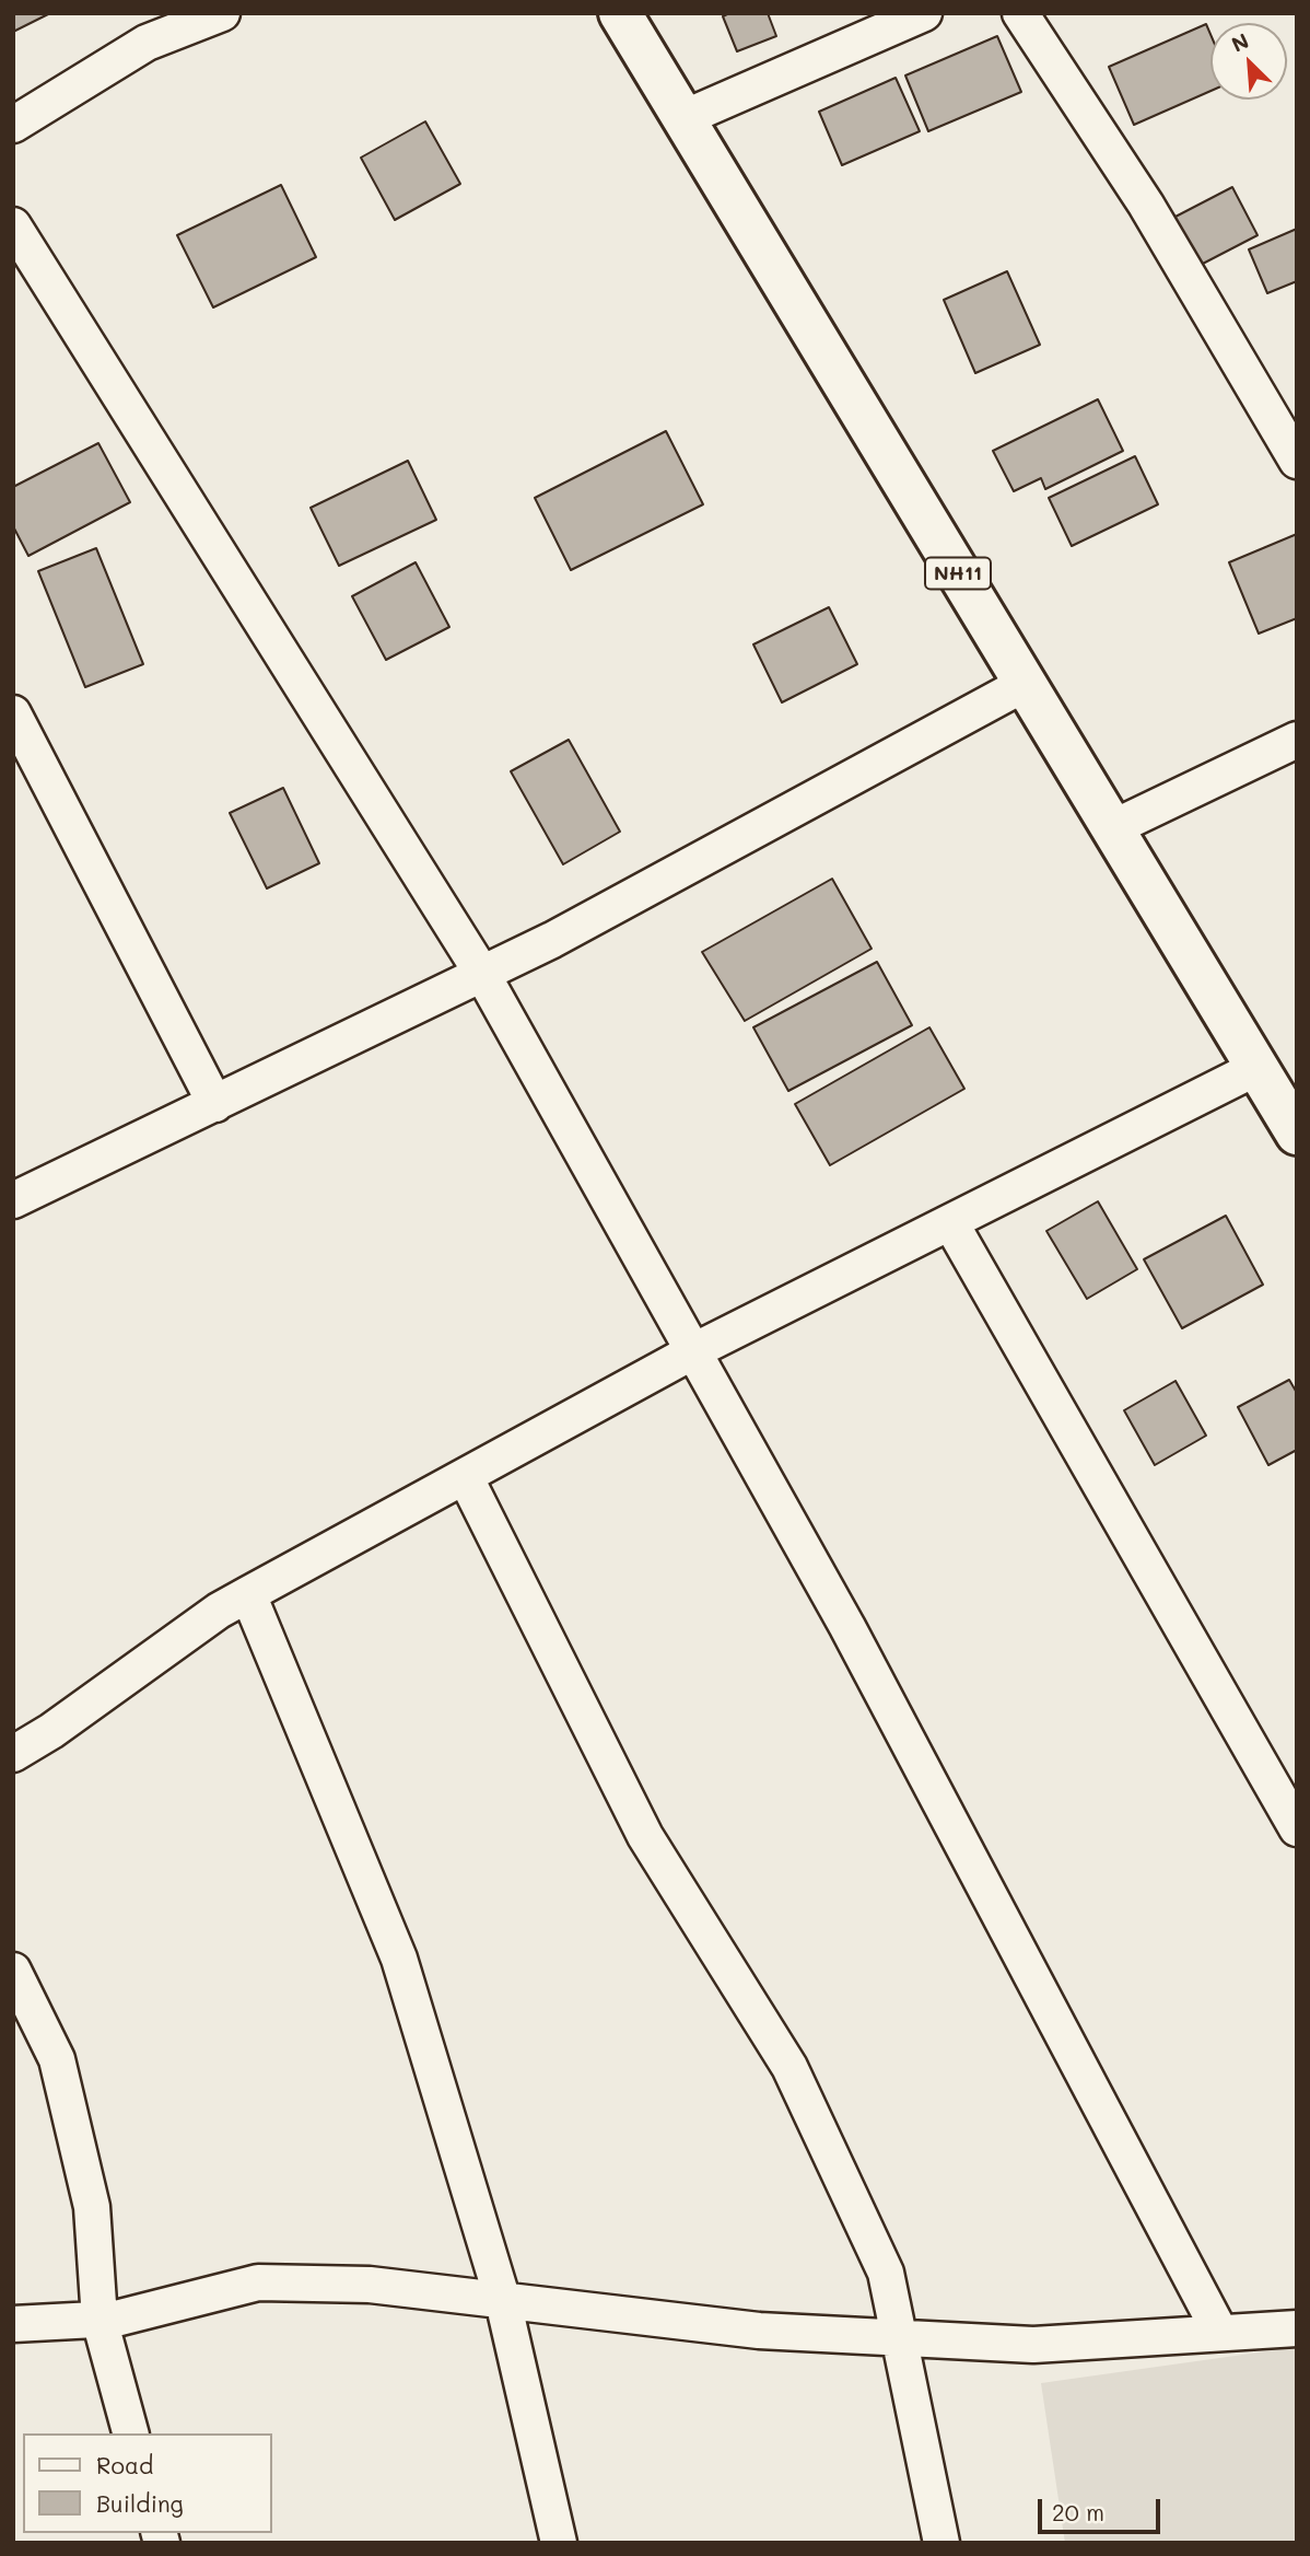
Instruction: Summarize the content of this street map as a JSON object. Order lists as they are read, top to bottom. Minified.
{"streets":{"highway":["NH11"]},"legend":["Road","Building"],"scale_bar":"20 m","north":"top left"}
